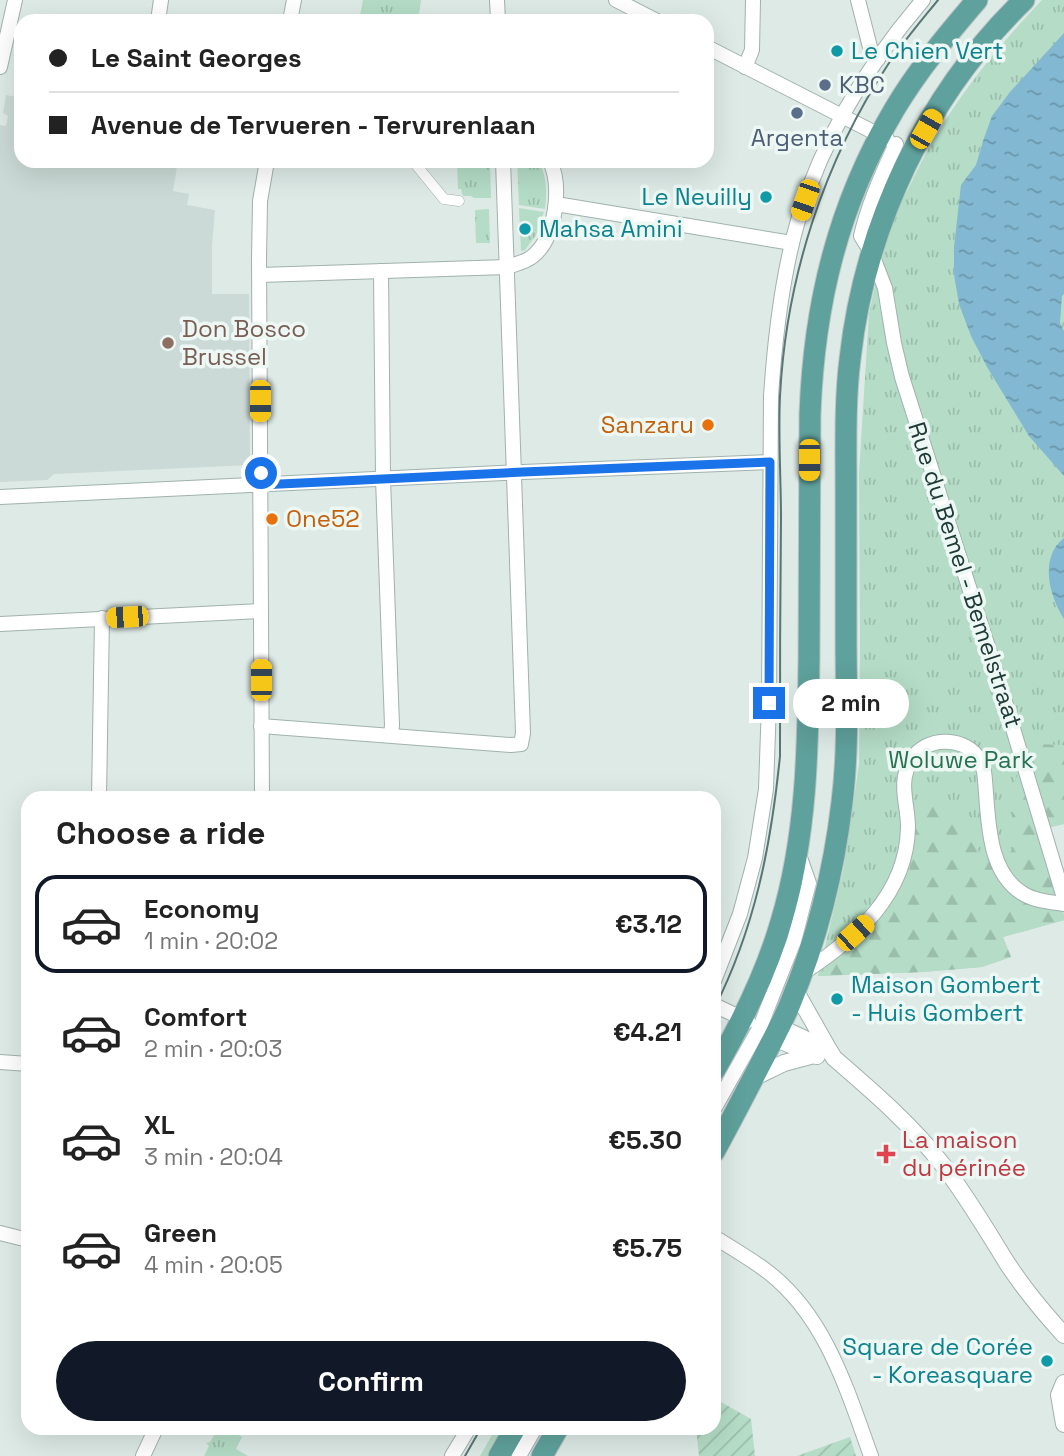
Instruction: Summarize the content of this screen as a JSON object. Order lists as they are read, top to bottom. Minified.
{"streets":{"street":["Rue du Bemel - Bemelstraat"]},"parks":["Woluwe Park"],"places":{"other":["Le Chien Vert","KBC","Argenta","Le Neuilly","Mahsa Amini","Don Bosco Brussel","Sanzaru","One52","Maison Gombert - Huis Gombert","Square de Corée - Koreasquare"],"health":["La maison du périnée"]},"page":{"banner":["Le Saint Georges","Avenue de Tervueren - Tervurenlaan"],"bubble":"2 min","heading":"Choose a ride","list":[{"name":"Economy","note":"1 min · 20:02","value":"€3.12"},{"name":"Comfort","note":"2 min · 20:03","value":"€4.21"},{"name":"XL","note":"3 min · 20:04","value":"€5.30"},{"name":"Green","note":"4 min · 20:05","value":"€5.75"}],"buttons":"Confirm"}}
